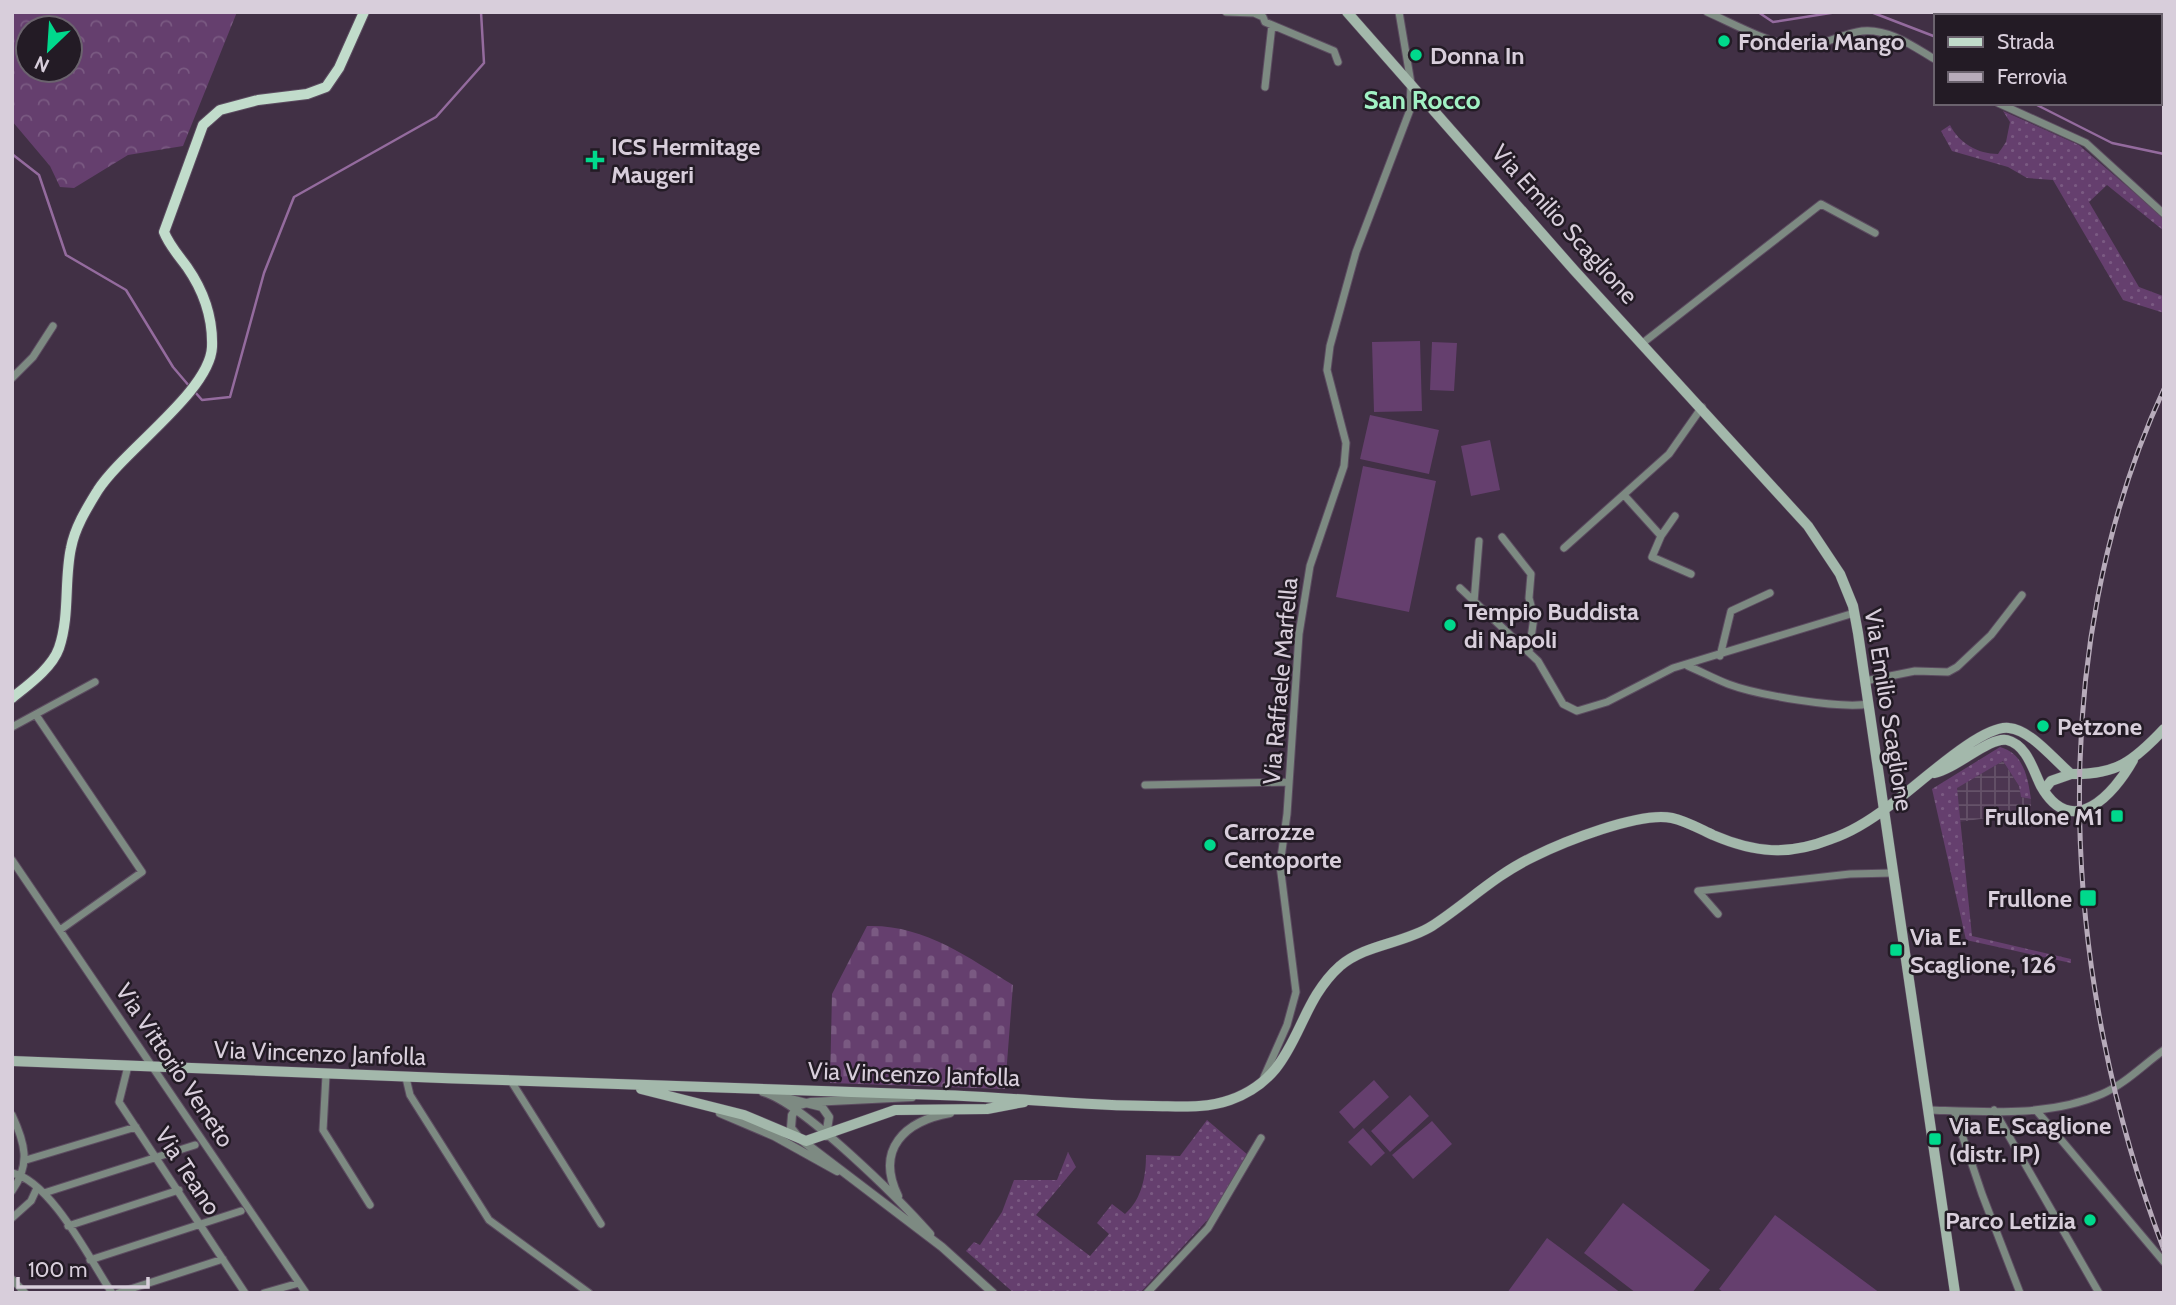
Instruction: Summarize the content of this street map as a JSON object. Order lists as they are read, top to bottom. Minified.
{"streets":{"main road":["Via Emilio Scaglione","Via Vincenzo Janfolla"],"street":["Via Raffaele Marfella","Via Vittorio Veneto","Via Teano"]},"crossings":[["Via Emilio Scaglione","Via Raffaele Marfella"],["Via Vincenzo Janfolla","Via Vittorio Veneto"],["Via Vincenzo Janfolla","Via Teano"]],"districts":["San Rocco"],"places":{"other":["Fonderia Mango","Donna In","Tempio Buddista di Napoli","Petzone","Carrozze Centoporte","Parco Letizia"],"health":["ICS Hermitage Maugeri"],"transit":["Frullone M1","Frullone","Via E. Scaglione, 126","Via E. Scaglione (distr. IP)"]},"legend":["Strada","Ferrovia"],"scale_bar":"100 m","north":"bottom left"}
